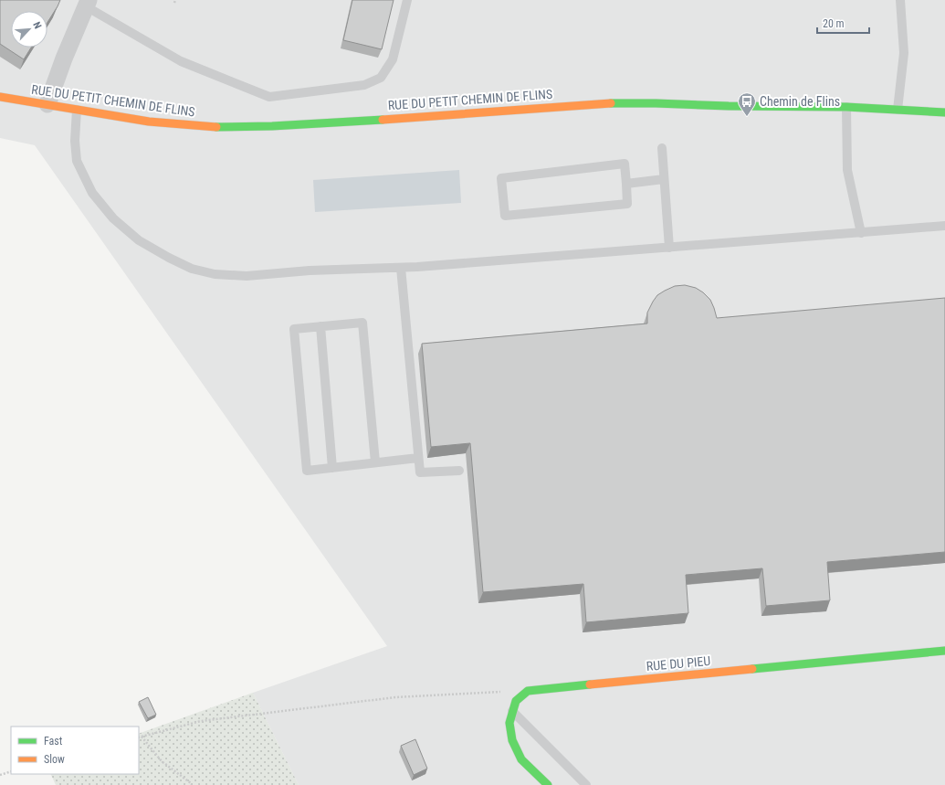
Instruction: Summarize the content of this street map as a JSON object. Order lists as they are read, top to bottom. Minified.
{"streets":{"street":["RUE DU PETIT CHEMIN DE FLINS","RUE DU PIEU"]},"places":{"bus stop":["Chemin de Flins"]},"legend":["Fast","Slow"],"scale_bar":"20 m","north":"top right"}
